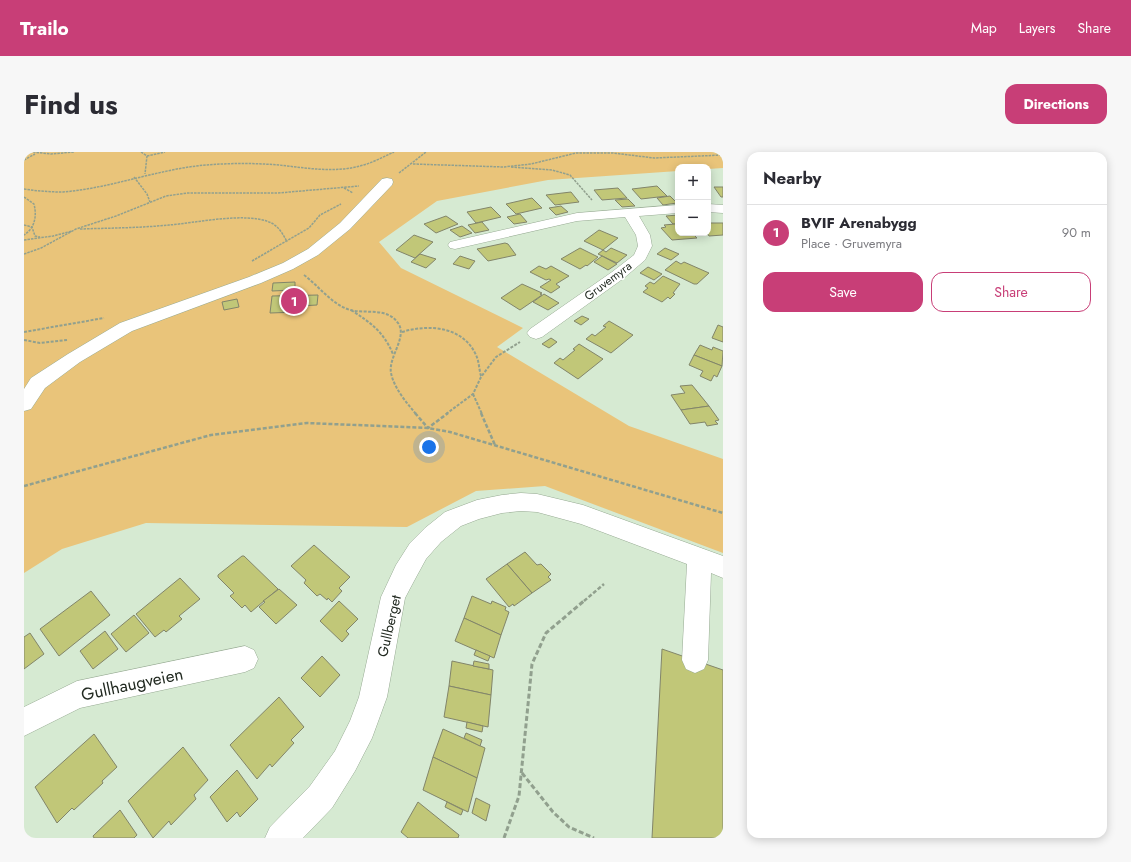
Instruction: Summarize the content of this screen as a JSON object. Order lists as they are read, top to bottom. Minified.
{"streets":{"street":["Gruvemyra","Gullberget","Gullhaugveien"]},"page":{"header":"Trailo","nav":["Map","Layers","Share"],"title":"Find us","buttons":["Directions",["Save","Share"]],"heading":"Nearby","map_buttons":["+","−"],"list":[{"mark":"1","name":"BVIF Arenabygg","note":"Place · Gruvemyra","value":"90 m"}],"pins":"1"}}
